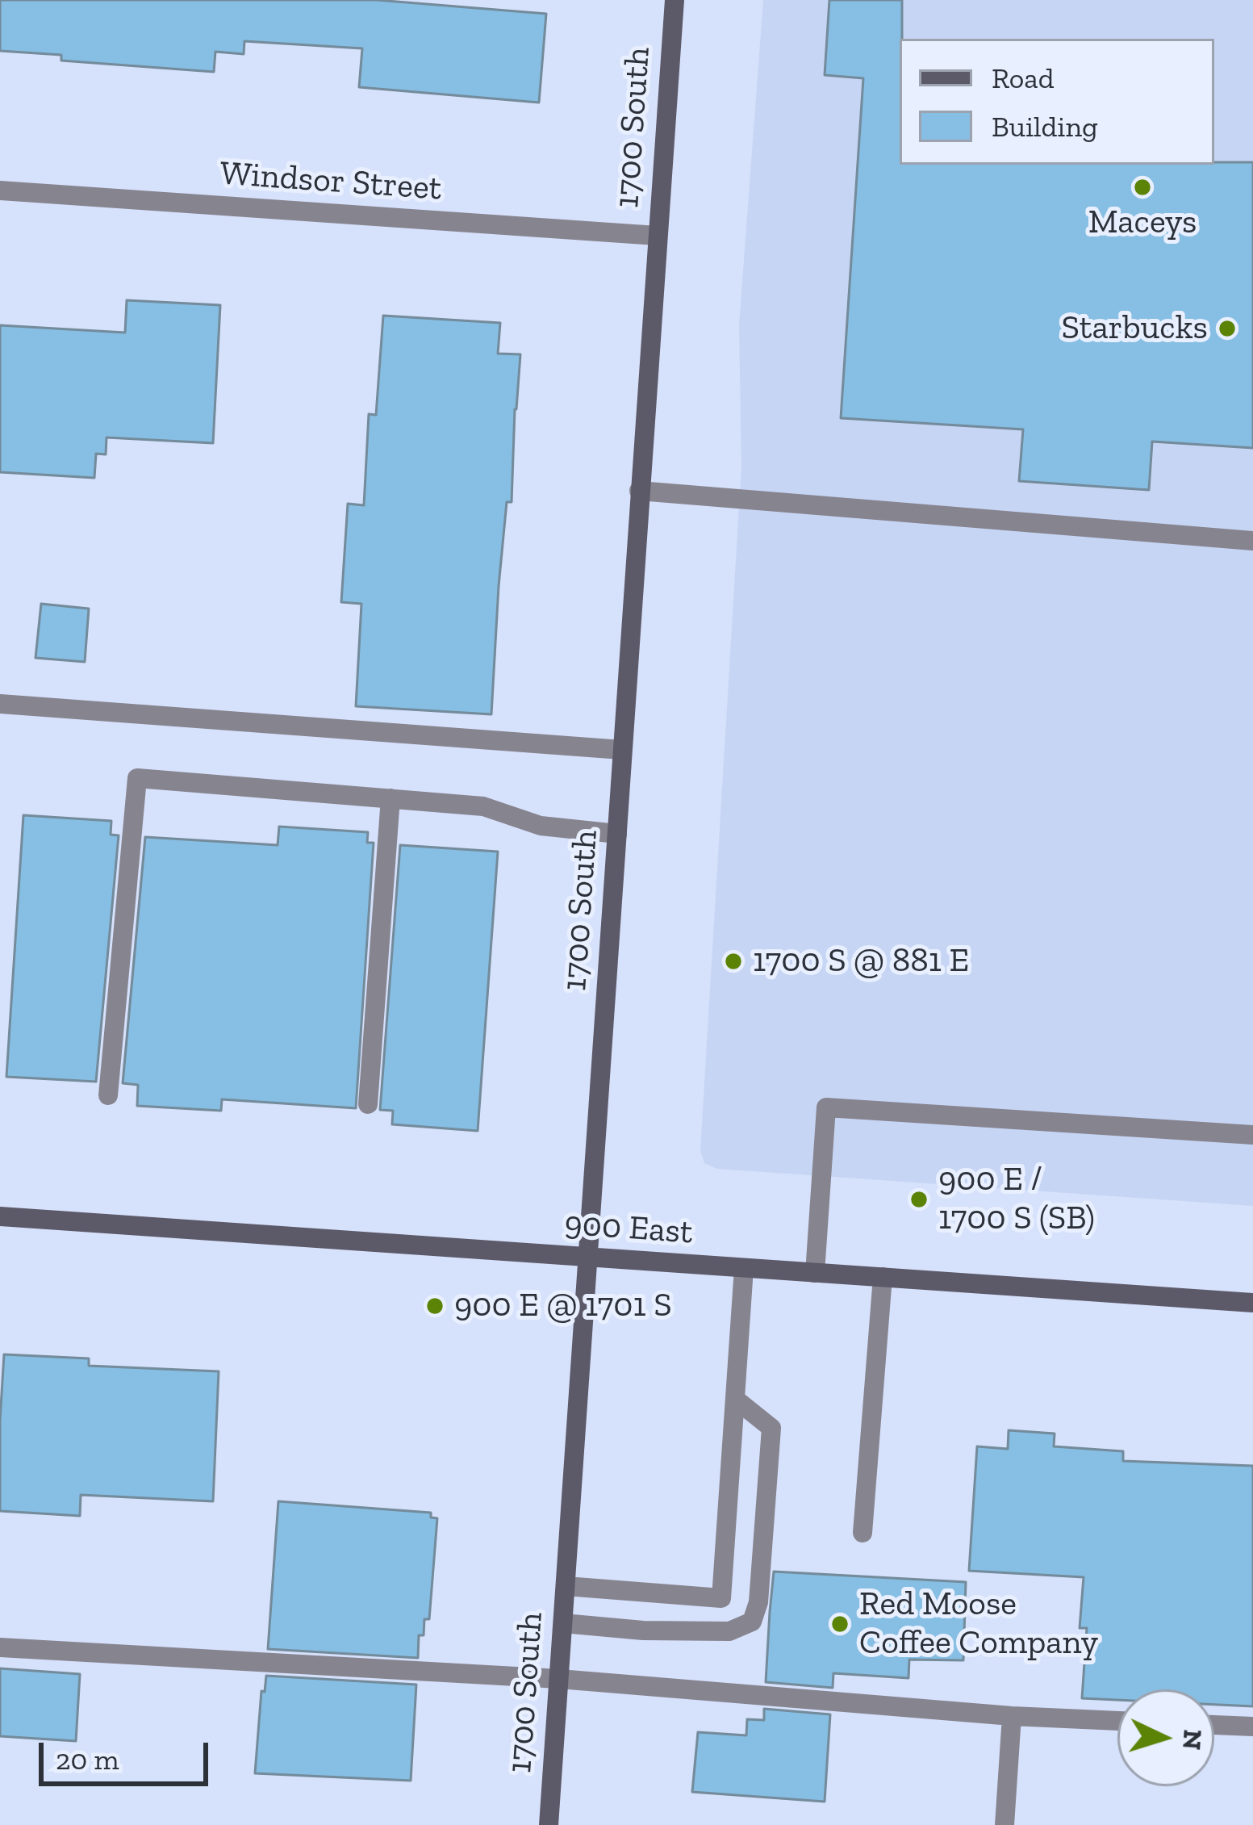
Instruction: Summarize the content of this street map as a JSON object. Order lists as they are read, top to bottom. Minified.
{"streets":{"street":["1700 South","Windsor Street","900 East"]},"crossings":[["1700 South","Windsor Street"],["1700 South","900 East"]],"places":["Maceys","Starbucks","1700 S @ 881 E","900 E / 1700 S (SB)","900 E @ 1701 S","Red Moose Coffee Company"],"legend":["Road","Building"],"scale_bar":"20 m","north":"right"}
